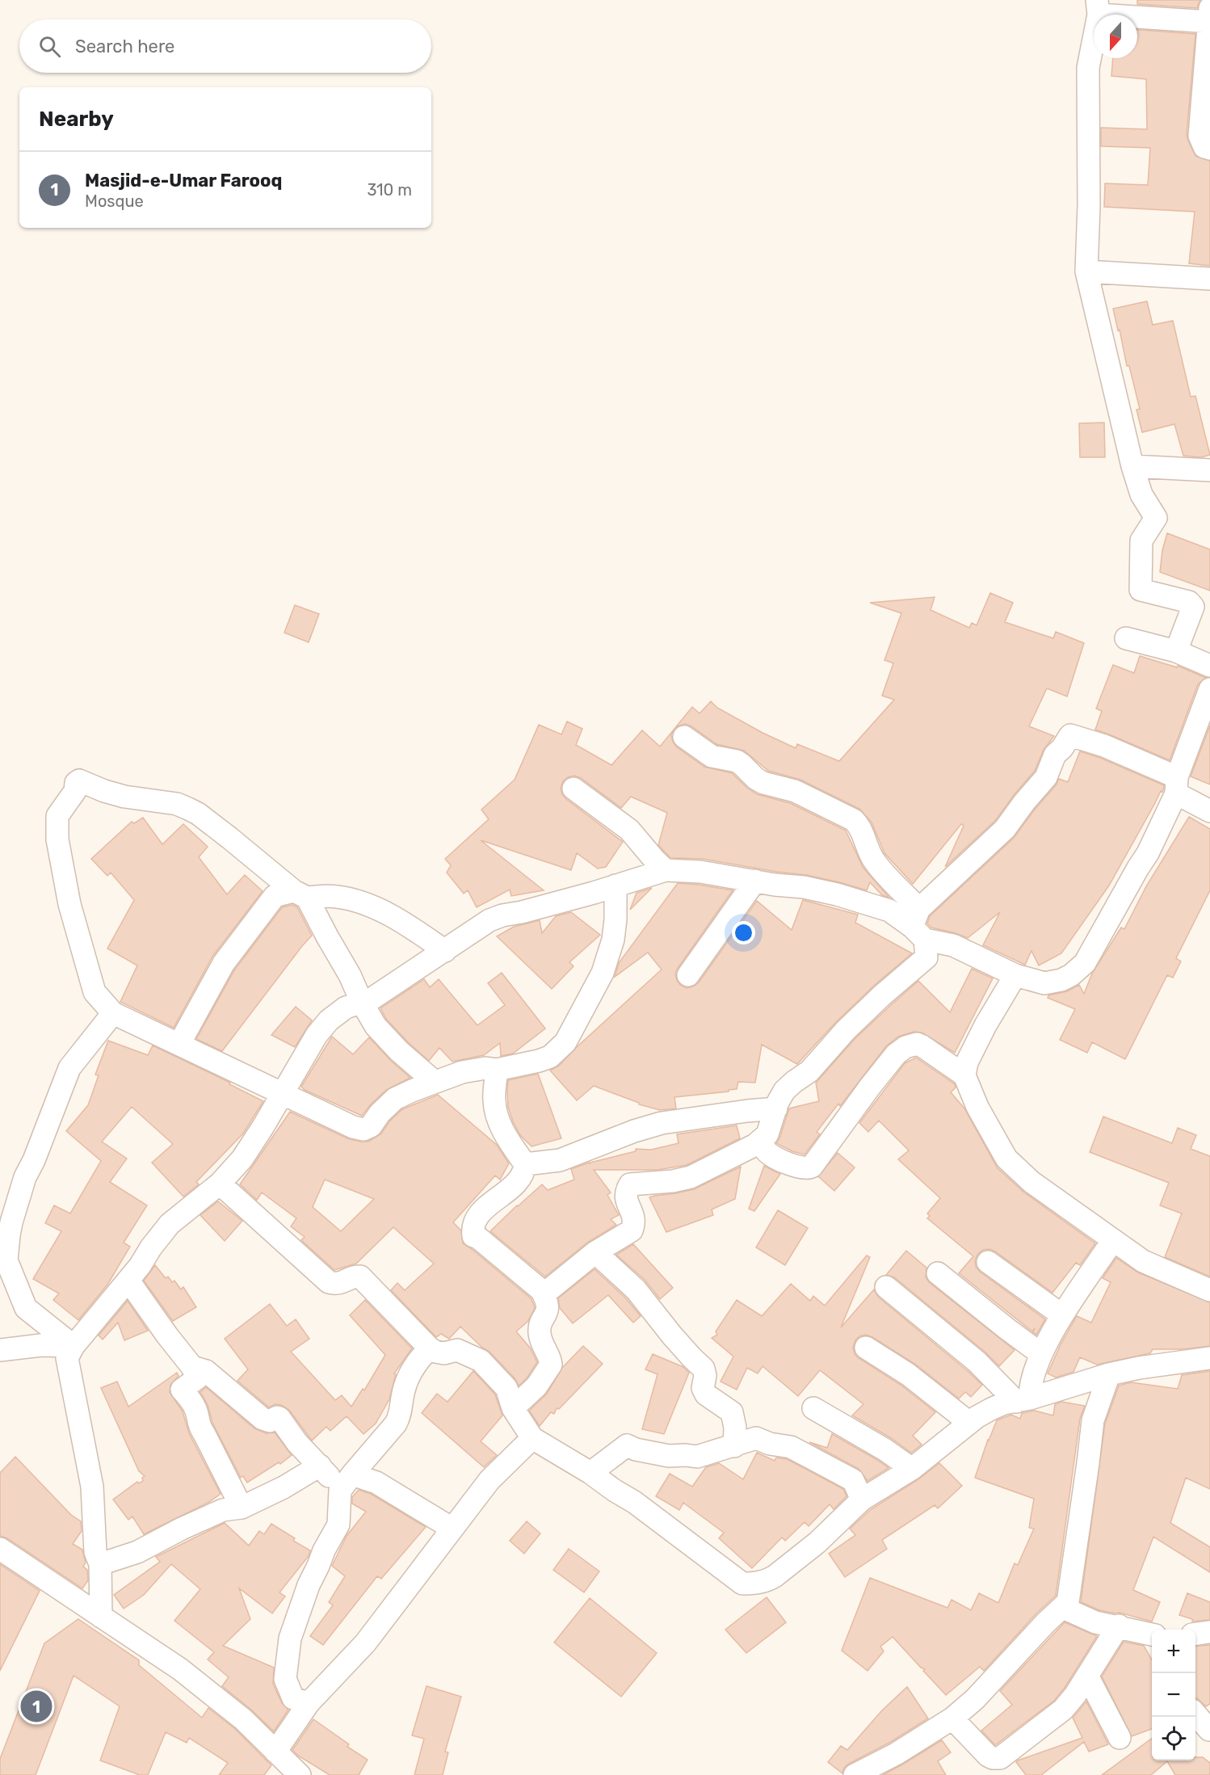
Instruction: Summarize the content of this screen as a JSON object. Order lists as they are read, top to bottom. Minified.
{"north":"bottom","page":{"search":"Search here","heading":"Nearby","list":[{"mark":"1","name":"Masjid-e-Umar Farooq","note":"Mosque","value":"310 m"}],"map_buttons":["+","−"],"pins":"1"}}
